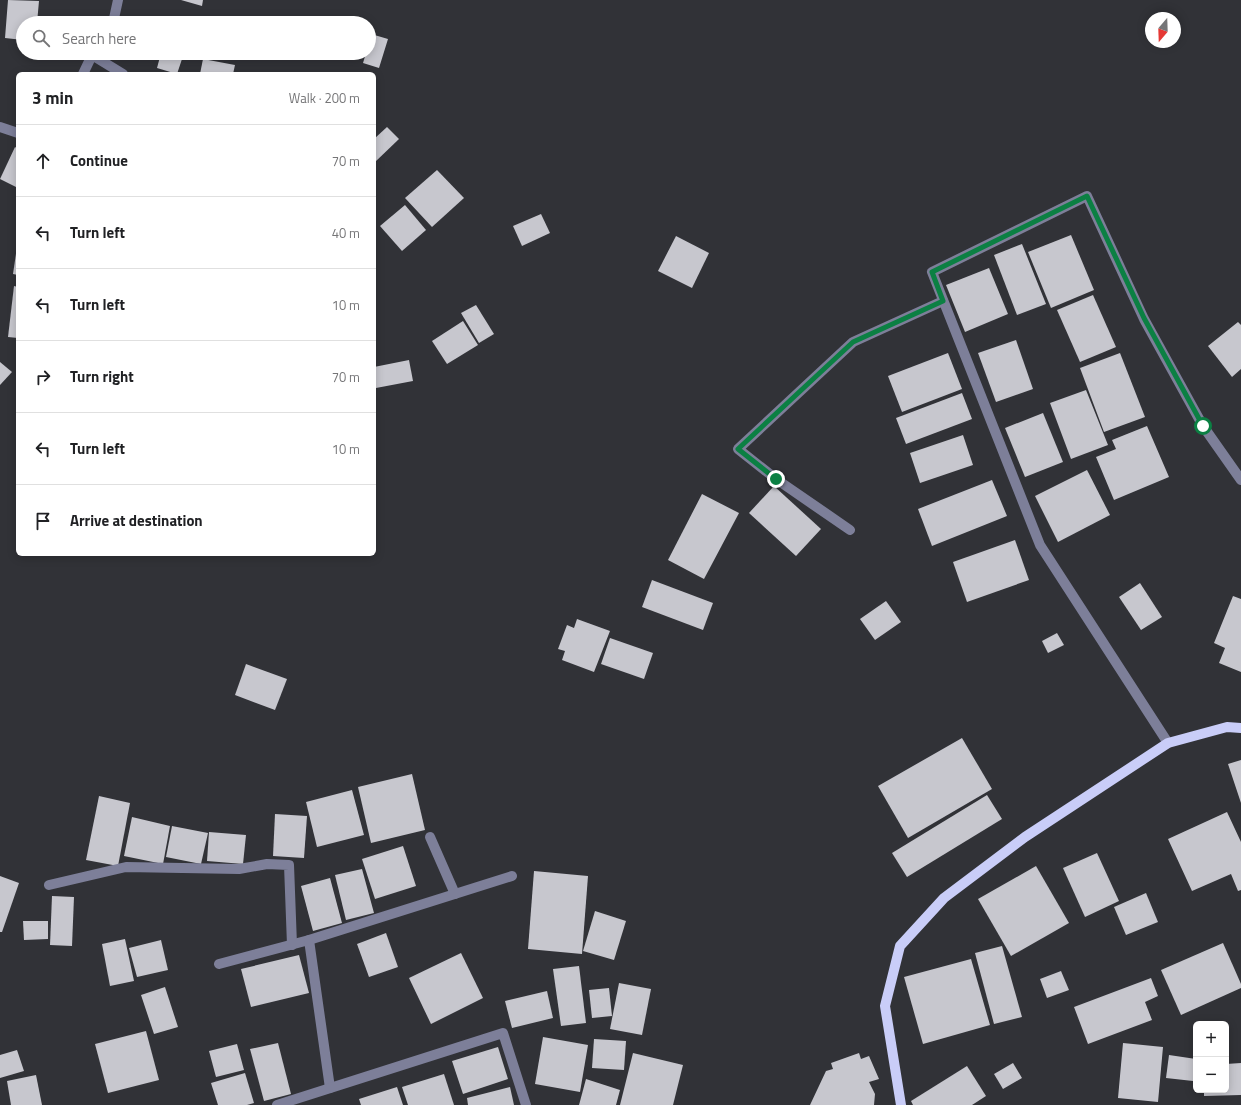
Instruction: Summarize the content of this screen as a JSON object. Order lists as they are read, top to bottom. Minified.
{"north":"bottom","page":{"search":"Search here","heading":["3 min","Walk · 200 m"],"list":[["Continue","70 m"],["Turn left","40 m"],["Turn left","10 m"],["Turn right","70 m"],["Turn left","10 m"],"Arrive at destination"],"map_buttons":["+","−"]}}
